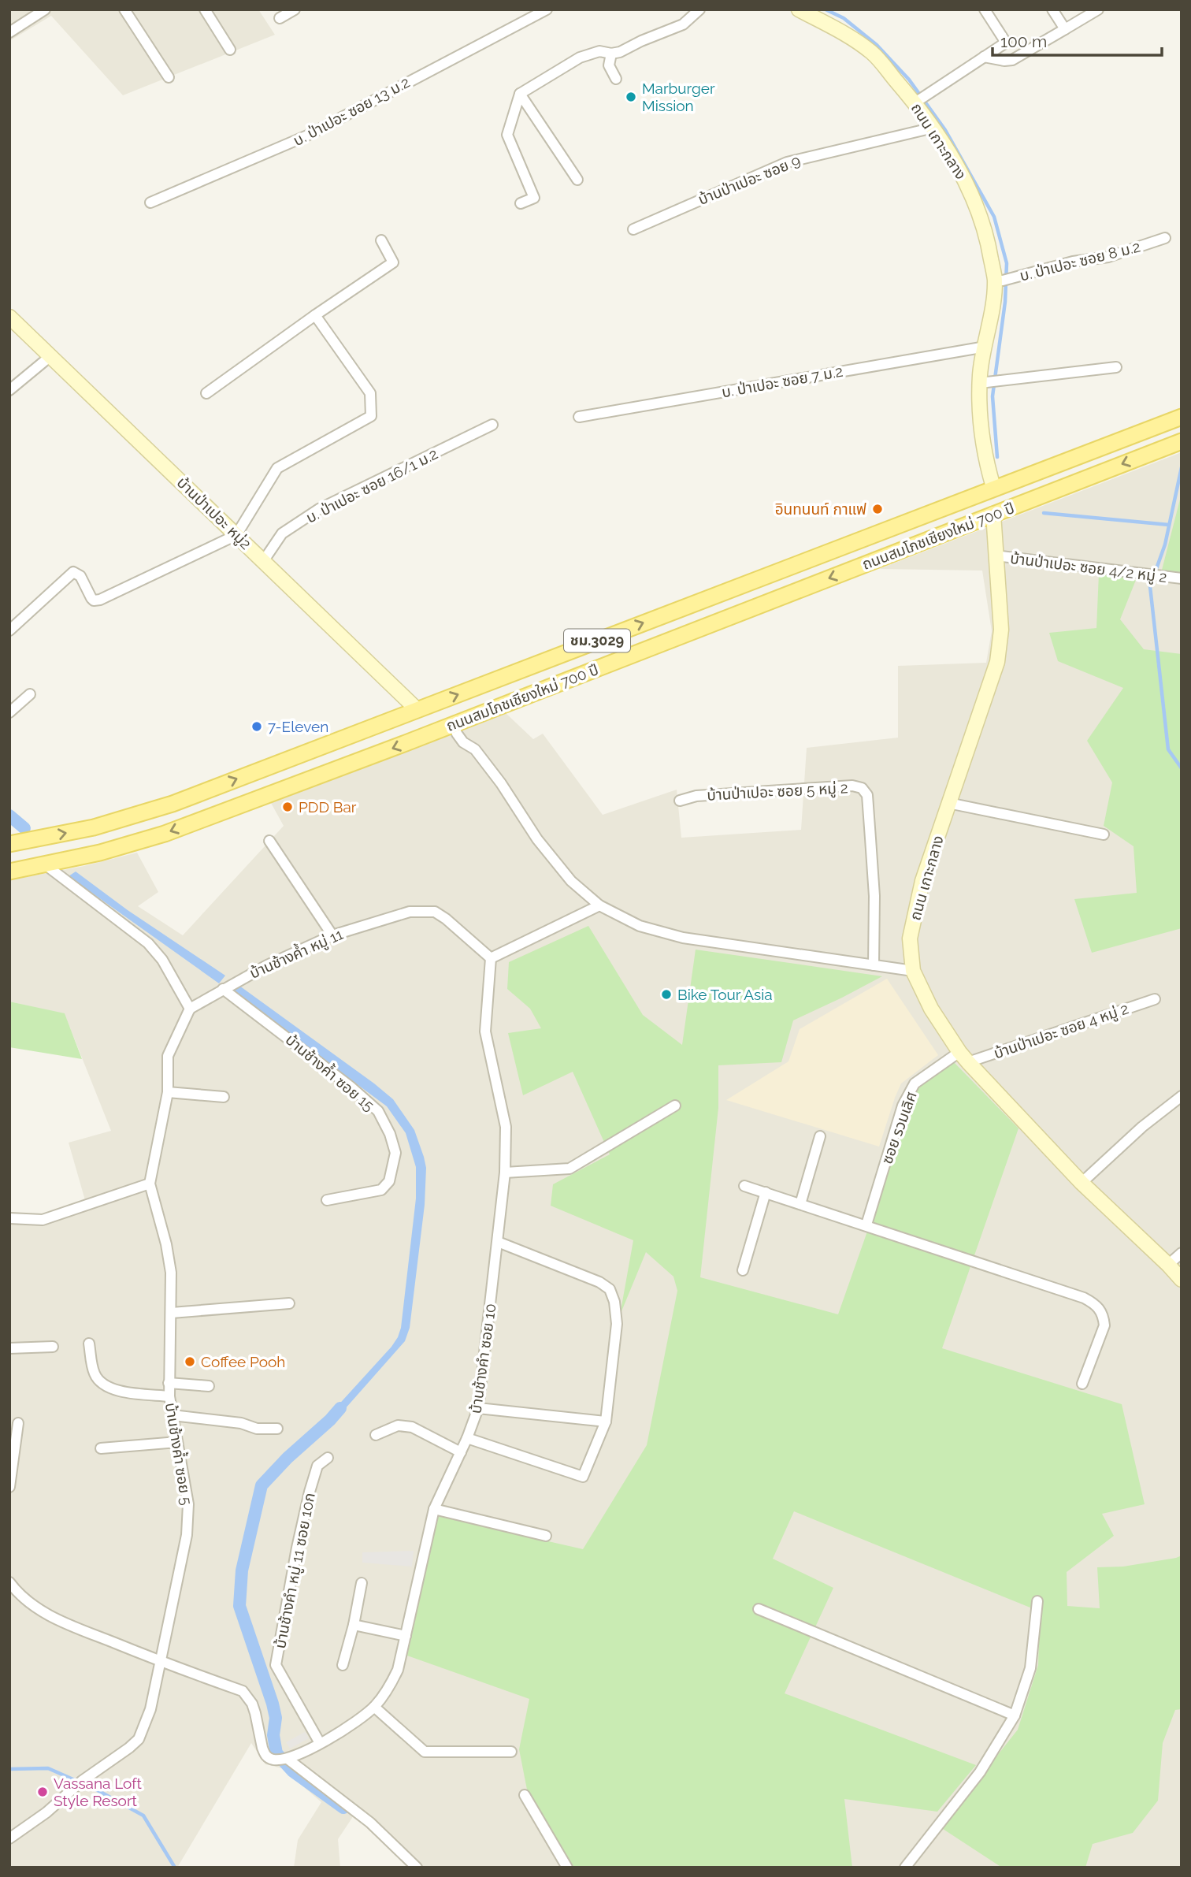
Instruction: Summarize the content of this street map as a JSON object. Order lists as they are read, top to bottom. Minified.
{"streets":{"main road":["ถนนสมโภชเชียงใหม่ 700 ปี","ชม.3029"],"street":["บ. ป่าเปอะ ซอย 13 ม.2","ถนน เกาะกลาง","บ้านป่าเปอะ ซอย 9","บ. ป่าเปอะ ซอย 8 ม.2","บ. ป่าเปอะ ซอย 7 ม.2","บ. ป่าเปอะ ซอย 16/1 ม.2","บ้านป่าเปอะ หมู่2","บ้านป่าเปอะ ซอย 4/2 หมู่ 2","บ้านป่าเปอะ ซอย 5 หมู่ 2","บ้านช้างค้ำ หมู่ 11","บ้านป่าเปอะ ซอย 4 หมู่ 2","บ้านช้างค้ำ ซอย 15","ซอย รวมเลิศ","บ้านช้างคำ ซอย 10","บ้านช้างค้ำ ซอย 5","บ้านช้างคำ หมู่ 11 ซอย 10ก"]},"crossings":[["ถนน เกาะกลาง","บ้านป่าเปอะ ซอย 9"],["ถนน เกาะกลาง","บ. ป่าเปอะ ซอย 8 ม.2"],["ถนน เกาะกลาง","บ. ป่าเปอะ ซอย 7 ม.2"],["ถนน เกาะกลาง","ถนนสมโภชเชียงใหม่ 700 ปี"],["ถนน เกาะกลาง","บ้านป่าเปอะ ซอย 4/2 หมู่ 2"],["ถนน เกาะกลาง","บ้านป่าเปอะ ซอย 4 หมู่ 2"],["ถนน เกาะกลาง","ซอย รวมเลิศ"],["บ. ป่าเปอะ ซอย 16/1 ม.2","บ้านป่าเปอะ หมู่2"],["บ้านป่าเปอะ หมู่2","ถนนสมโภชเชียงใหม่ 700 ปี"],["บ้านช้างค้ำ หมู่ 11","บ้านช้างค้ำ ซอย 15"],["บ้านช้างค้ำ หมู่ 11","บ้านช้างคำ ซอย 10"],["บ้านช้างค้ำ หมู่ 11","บ้านช้างค้ำ ซอย 5"],["บ้านป่าเปอะ ซอย 4 หมู่ 2","ซอย รวมเลิศ"],["บ้านช้างคำ ซอย 10","บ้านช้างคำ หมู่ 11 ซอย 10ก"]],"places":["Marburger Mission","อินทนนท์ กาแฟ","7-Eleven","PDD Bar","Bike Tour Asia","Coffee Pooh","Vassana Loft Style Resort"],"scale_bar":"100 m"}
